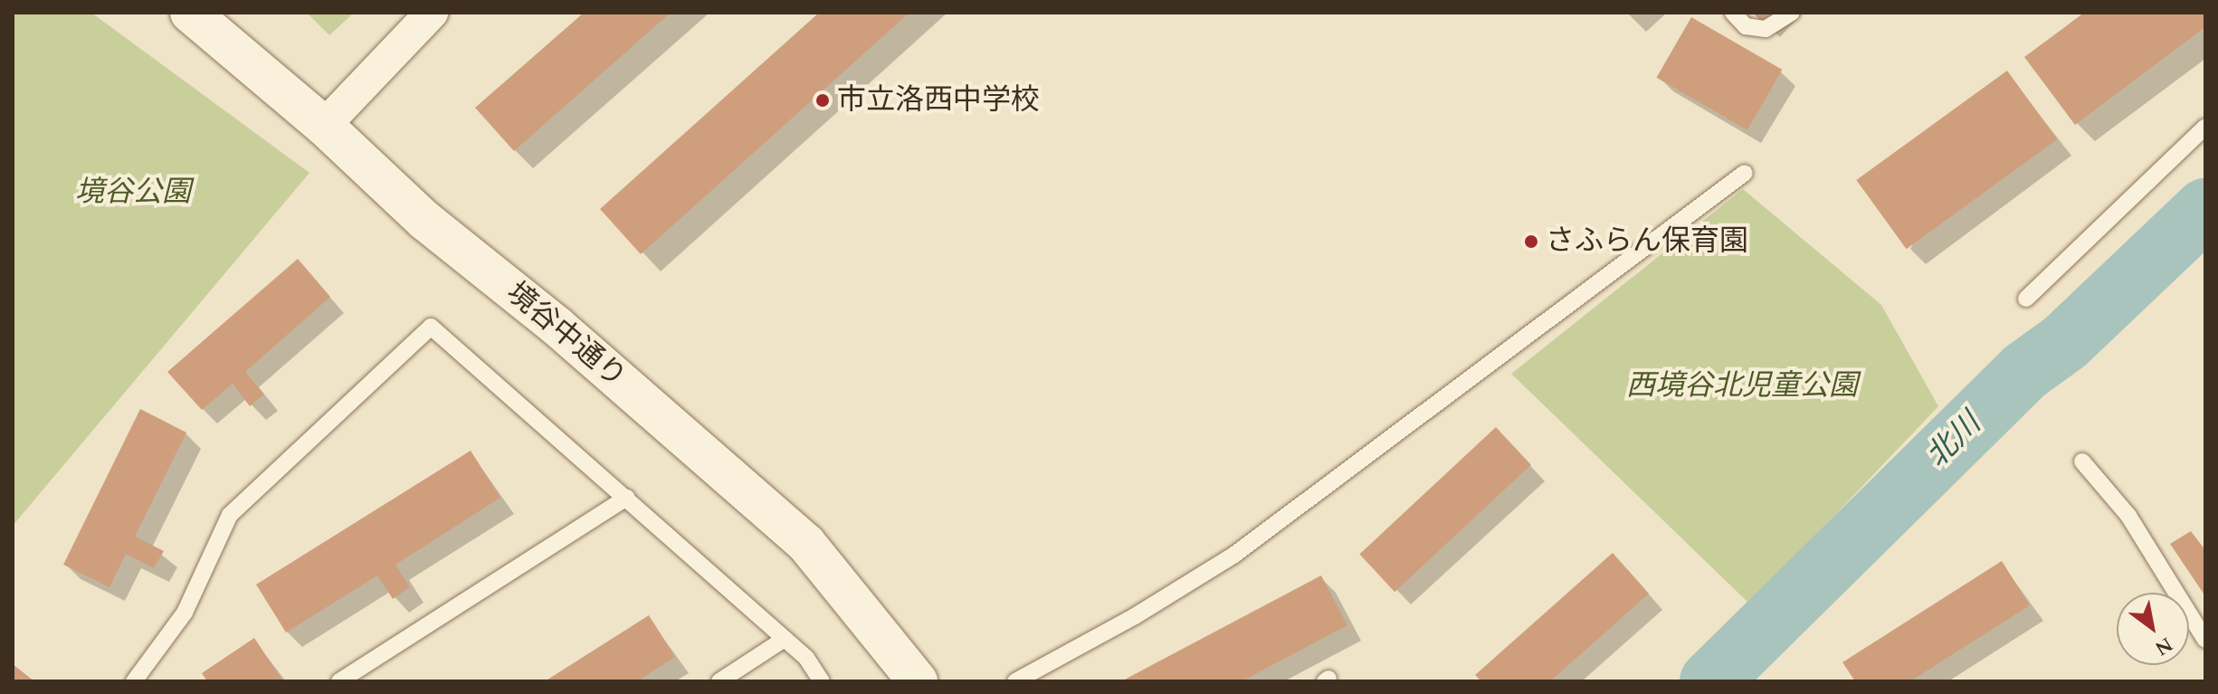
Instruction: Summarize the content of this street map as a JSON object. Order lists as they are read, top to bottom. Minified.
{"streets":{"street":["境谷中通り"]},"water":["北川"],"parks":["境谷公園","西境谷北児童公園"],"places":["市立洛西中学校","さふらん保育園"],"north":"bottom right"}
